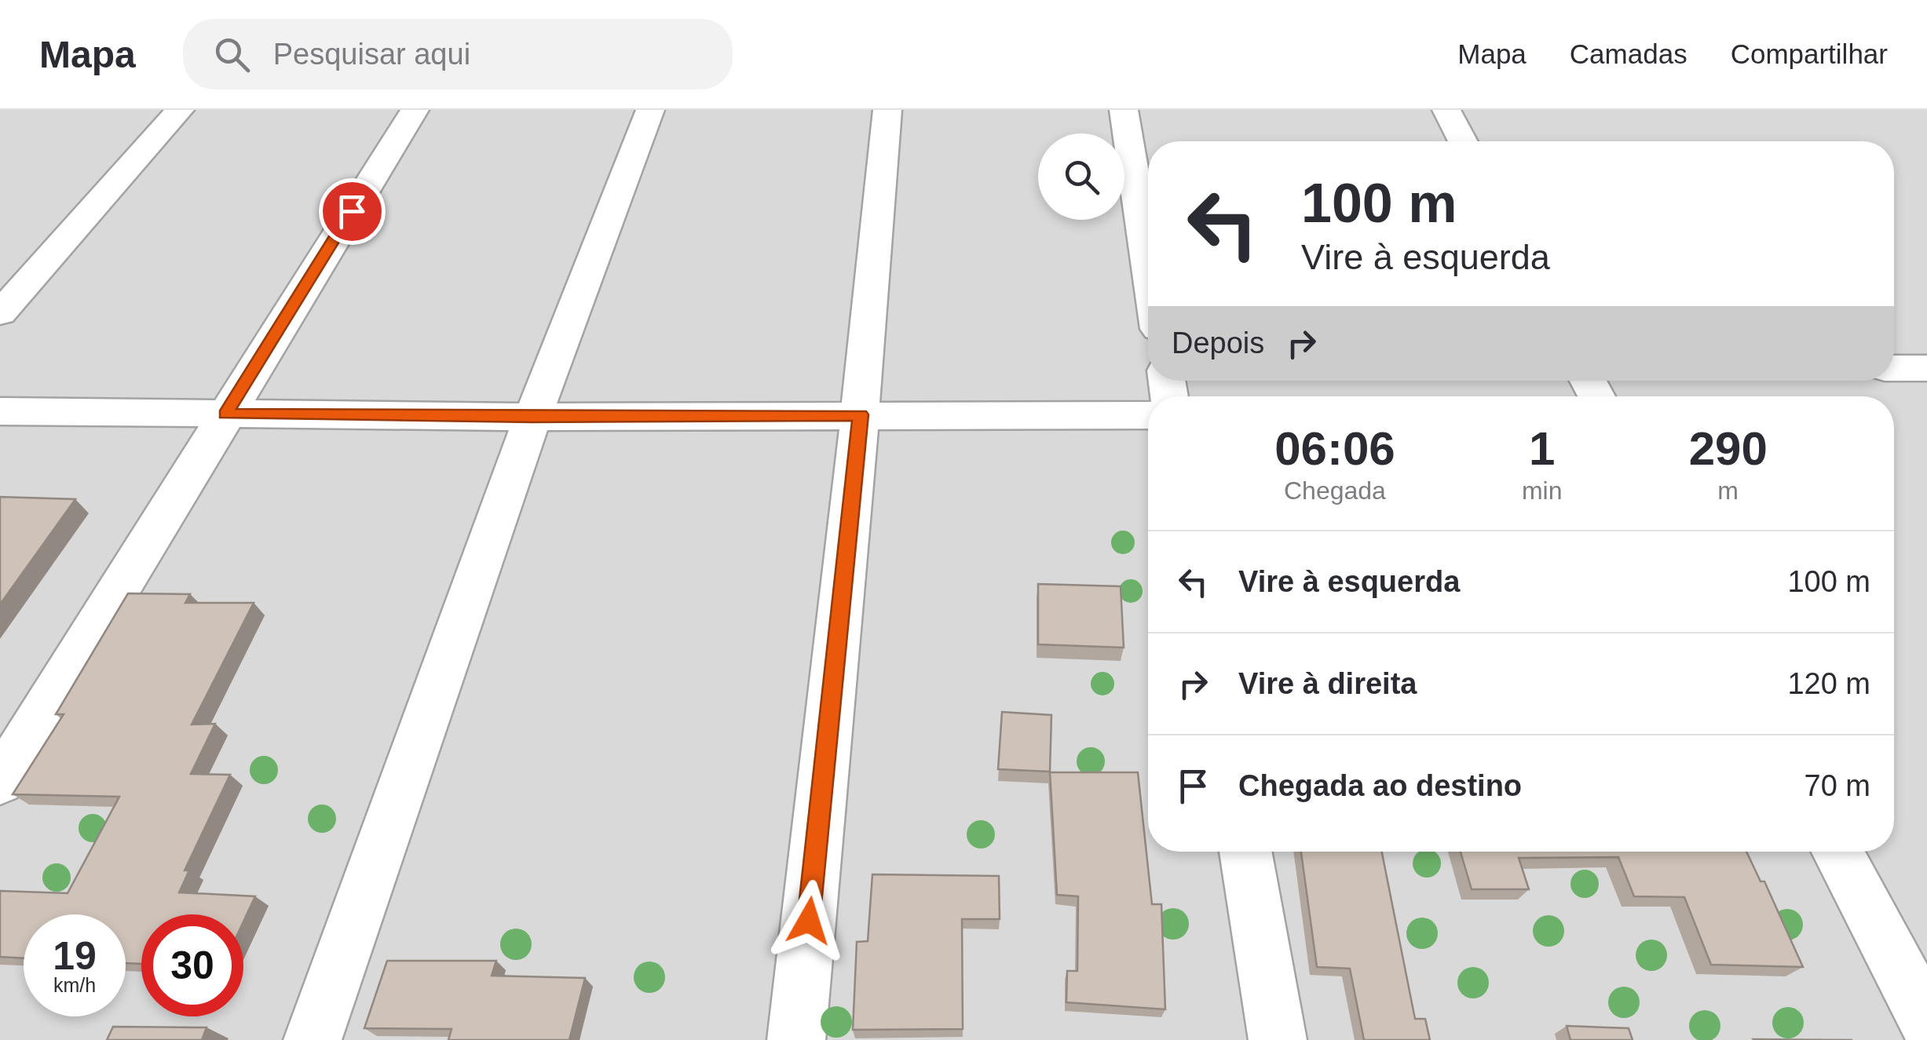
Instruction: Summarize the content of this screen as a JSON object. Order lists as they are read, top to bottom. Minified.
{"page":{"header":"Mapa","search":"Pesquisar aqui","nav":["Mapa","Camadas","Compartilhar"],"turn":["100 m","Vire à esquerda"],"then":"Depois","eta":["06:06","Chegada","1","min","290","m"],"list":[{"name":"Vire à esquerda","value":"100 m"},{"name":"Vire à direita","value":"120 m"},{"name":"Chegada ao destino","value":"70 m"}],"speed":"19 km/h","limit":"30"}}
